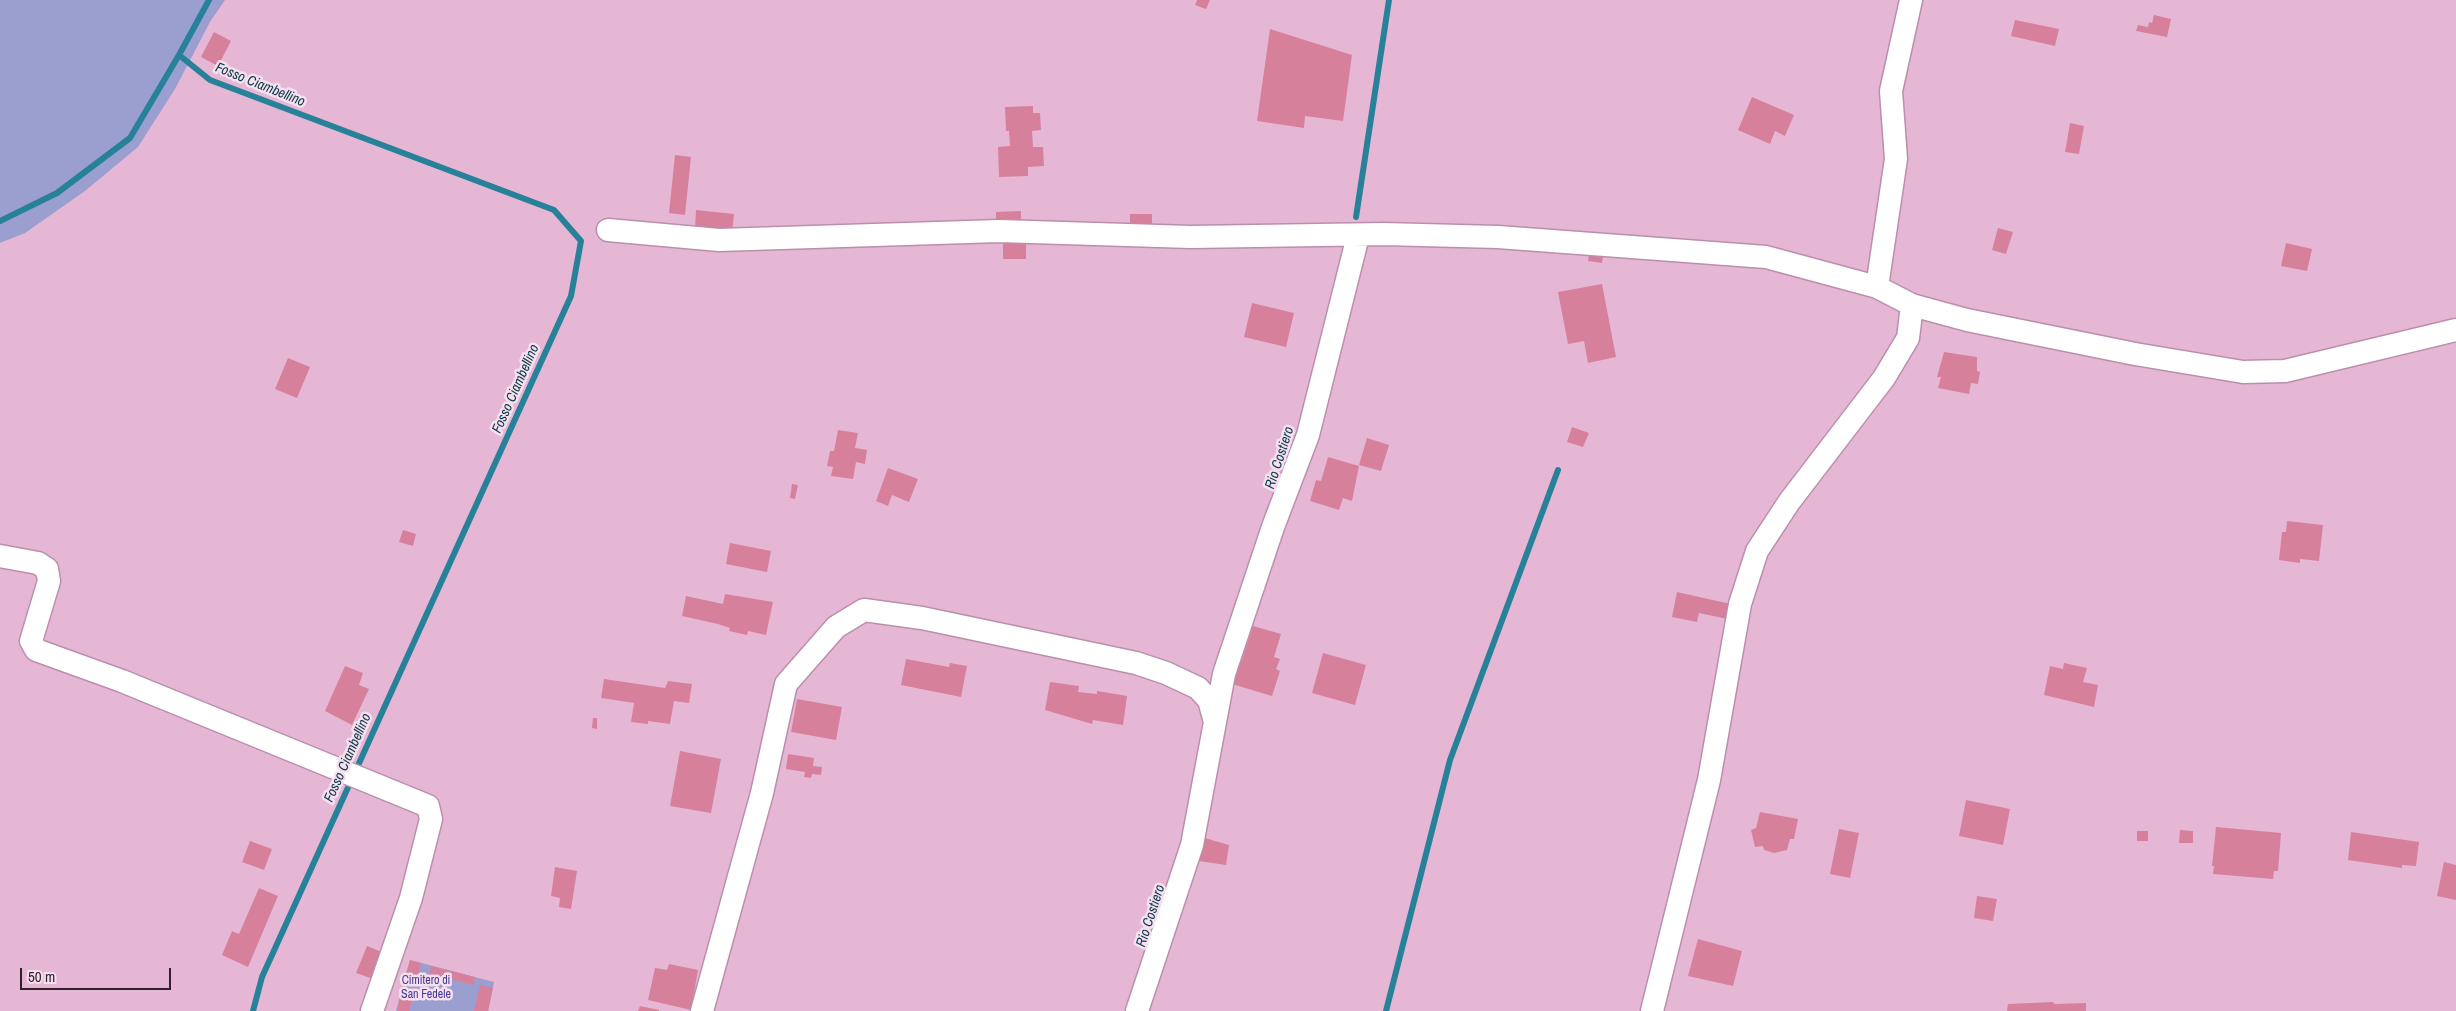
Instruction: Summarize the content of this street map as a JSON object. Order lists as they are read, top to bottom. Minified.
{"water":["Fosso Ciambellino","Rio Costiero"],"parks":["Cimitero di San Fedele"],"scale_bar":"50 m"}
